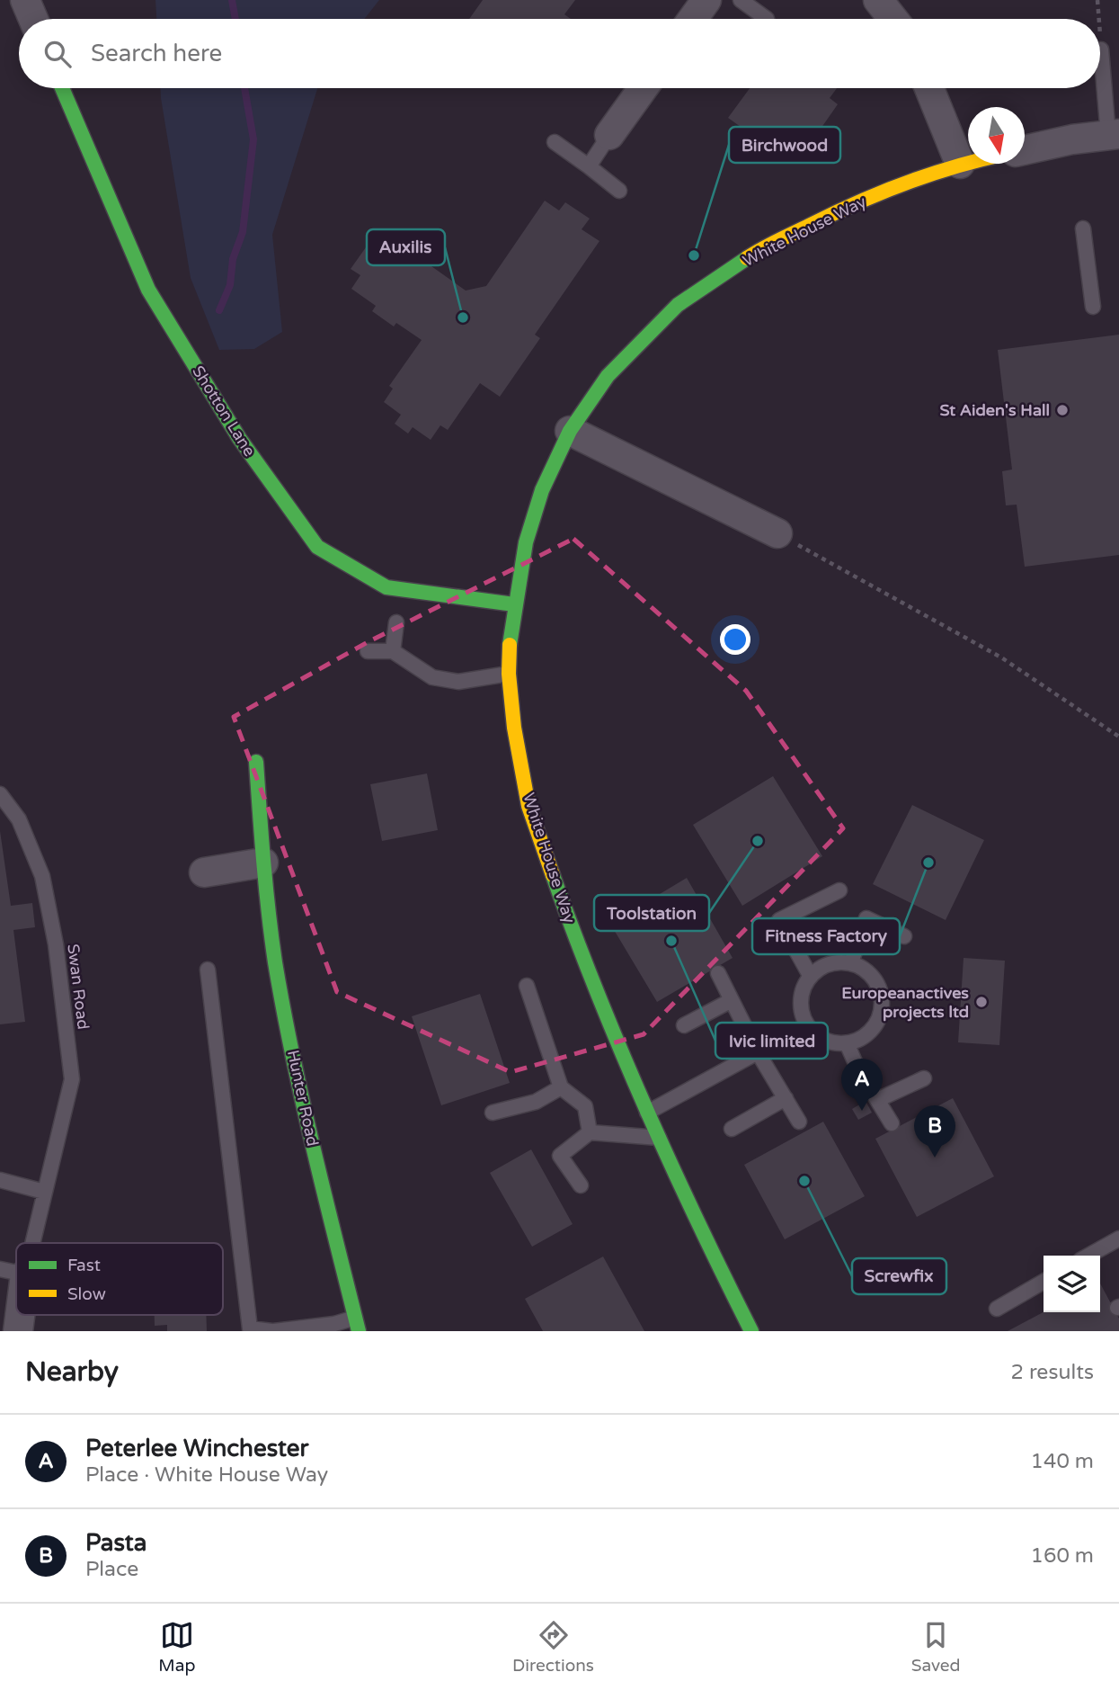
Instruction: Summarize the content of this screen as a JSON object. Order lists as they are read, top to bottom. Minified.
{"streets":{"street":["White House Way","Shotton Lane","Hunter Road"],"lane":["Swan Road"]},"crossings":[["White House Way","Shotton Lane"]],"places":["Birchwood","Auxilis","St Aiden's Hall","Toolstation","Fitness Factory","Ivic limited","Europeanactives projects ltd","Screwfix"],"legend":["Fast","Slow"],"north":"bottom","page":{"search":"Search here","pins":["A","B"],"heading":["Nearby","2 results"],"list":[{"mark":"A","name":"Peterlee Winchester","note":"Place · White House Way","value":"140 m"},{"mark":"B","name":"Pasta","note":"Place","value":"160 m"}],"nav":["Map","Directions","Saved"]}}
